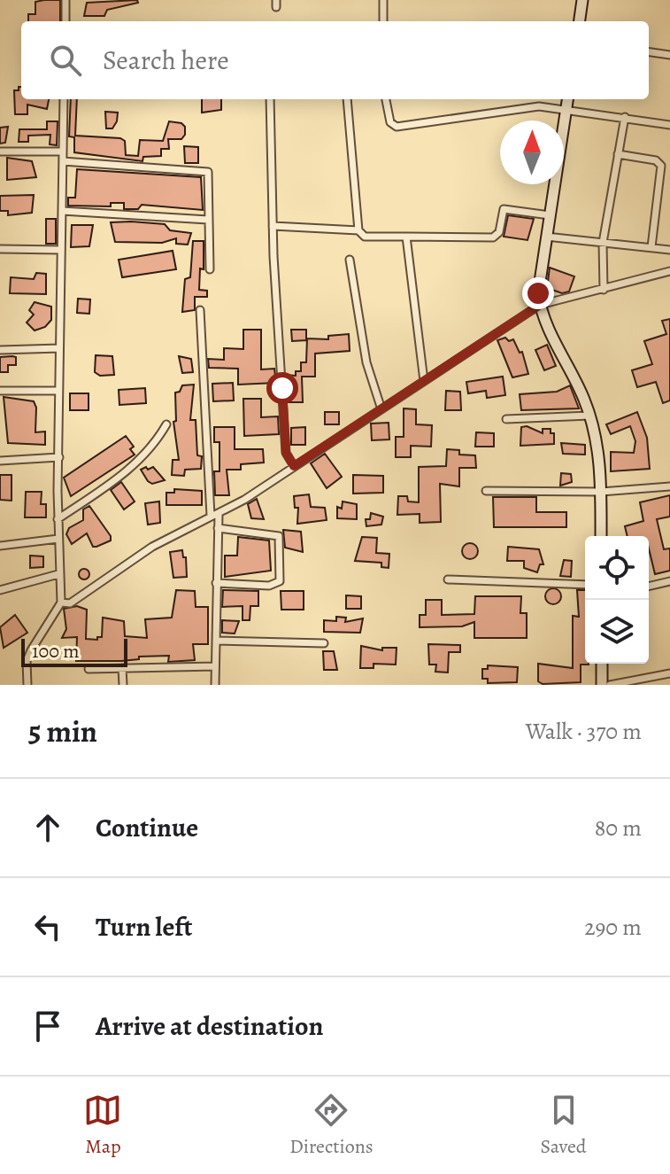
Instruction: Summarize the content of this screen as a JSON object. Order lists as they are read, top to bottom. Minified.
{"scale_bar":"100 m","north":"top","page":{"search":"Search here","scale":"100 m","heading":["5 min","Walk · 370 m"],"list":[["Continue","80 m"],["Turn left","290 m"],"Arrive at destination"],"nav":["Map","Directions","Saved"]}}
